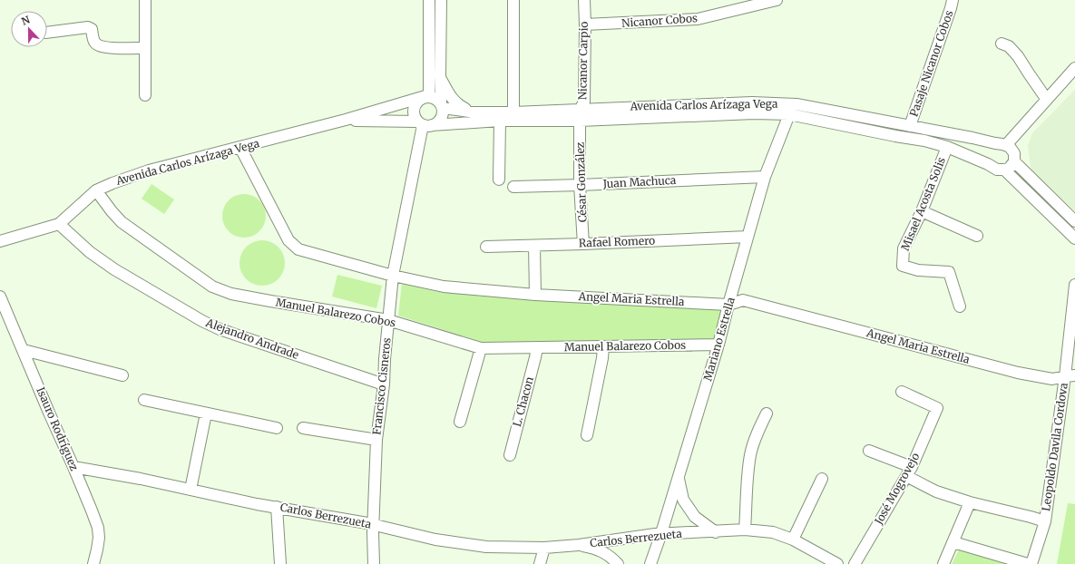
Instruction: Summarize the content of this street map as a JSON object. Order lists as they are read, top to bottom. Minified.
{"streets":{"street":["Nicanor Cobos","Nicanor Carpio","Pasaje Nicanor Cobos","Avenida Carlos Arízaga Vega","César González","Juan Machuca","Misael Acosta Solis","Rafael Romero","Angel Maria Estrella","Manuel Balarezo Cobos","Alejandro Andrade","Mariano Estrella","Francisco Cisneros","L. Chacon","Isauro Rodríguez","Leopoldo Davila Cordova","José Mogrovejo","Carlos Berrezueta"]},"crossings":[["Nicanor Cobos","Nicanor Carpio"],["Nicanor Carpio","Avenida Carlos Arízaga Vega"],["Nicanor Carpio","César González"],["Pasaje Nicanor Cobos","Avenida Carlos Arízaga Vega"],["Avenida Carlos Arízaga Vega","César González"],["Avenida Carlos Arízaga Vega","Misael Acosta Solis"],["Avenida Carlos Arízaga Vega","Angel Maria Estrella"],["Avenida Carlos Arízaga Vega","Manuel Balarezo Cobos"],["Avenida Carlos Arízaga Vega","Alejandro Andrade"],["Avenida Carlos Arízaga Vega","Mariano Estrella"],["Avenida Carlos Arízaga Vega","Francisco Cisneros"],["César González","Juan Machuca"],["César González","Rafael Romero"],["Juan Machuca","Mariano Estrella"],["Rafael Romero","Mariano Estrella"],["Angel Maria Estrella","Mariano Estrella"],["Angel Maria Estrella","Francisco Cisneros"],["Angel Maria Estrella","Leopoldo Davila Cordova"],["Manuel Balarezo Cobos","Mariano Estrella"],["Manuel Balarezo Cobos","Francisco Cisneros"],["Manuel Balarezo Cobos","L. Chacon"],["Alejandro Andrade","Francisco Cisneros"],["Mariano Estrella","Carlos Berrezueta"],["Francisco Cisneros","Carlos Berrezueta"],["Isauro Rodríguez","Carlos Berrezueta"]],"north":"top"}
